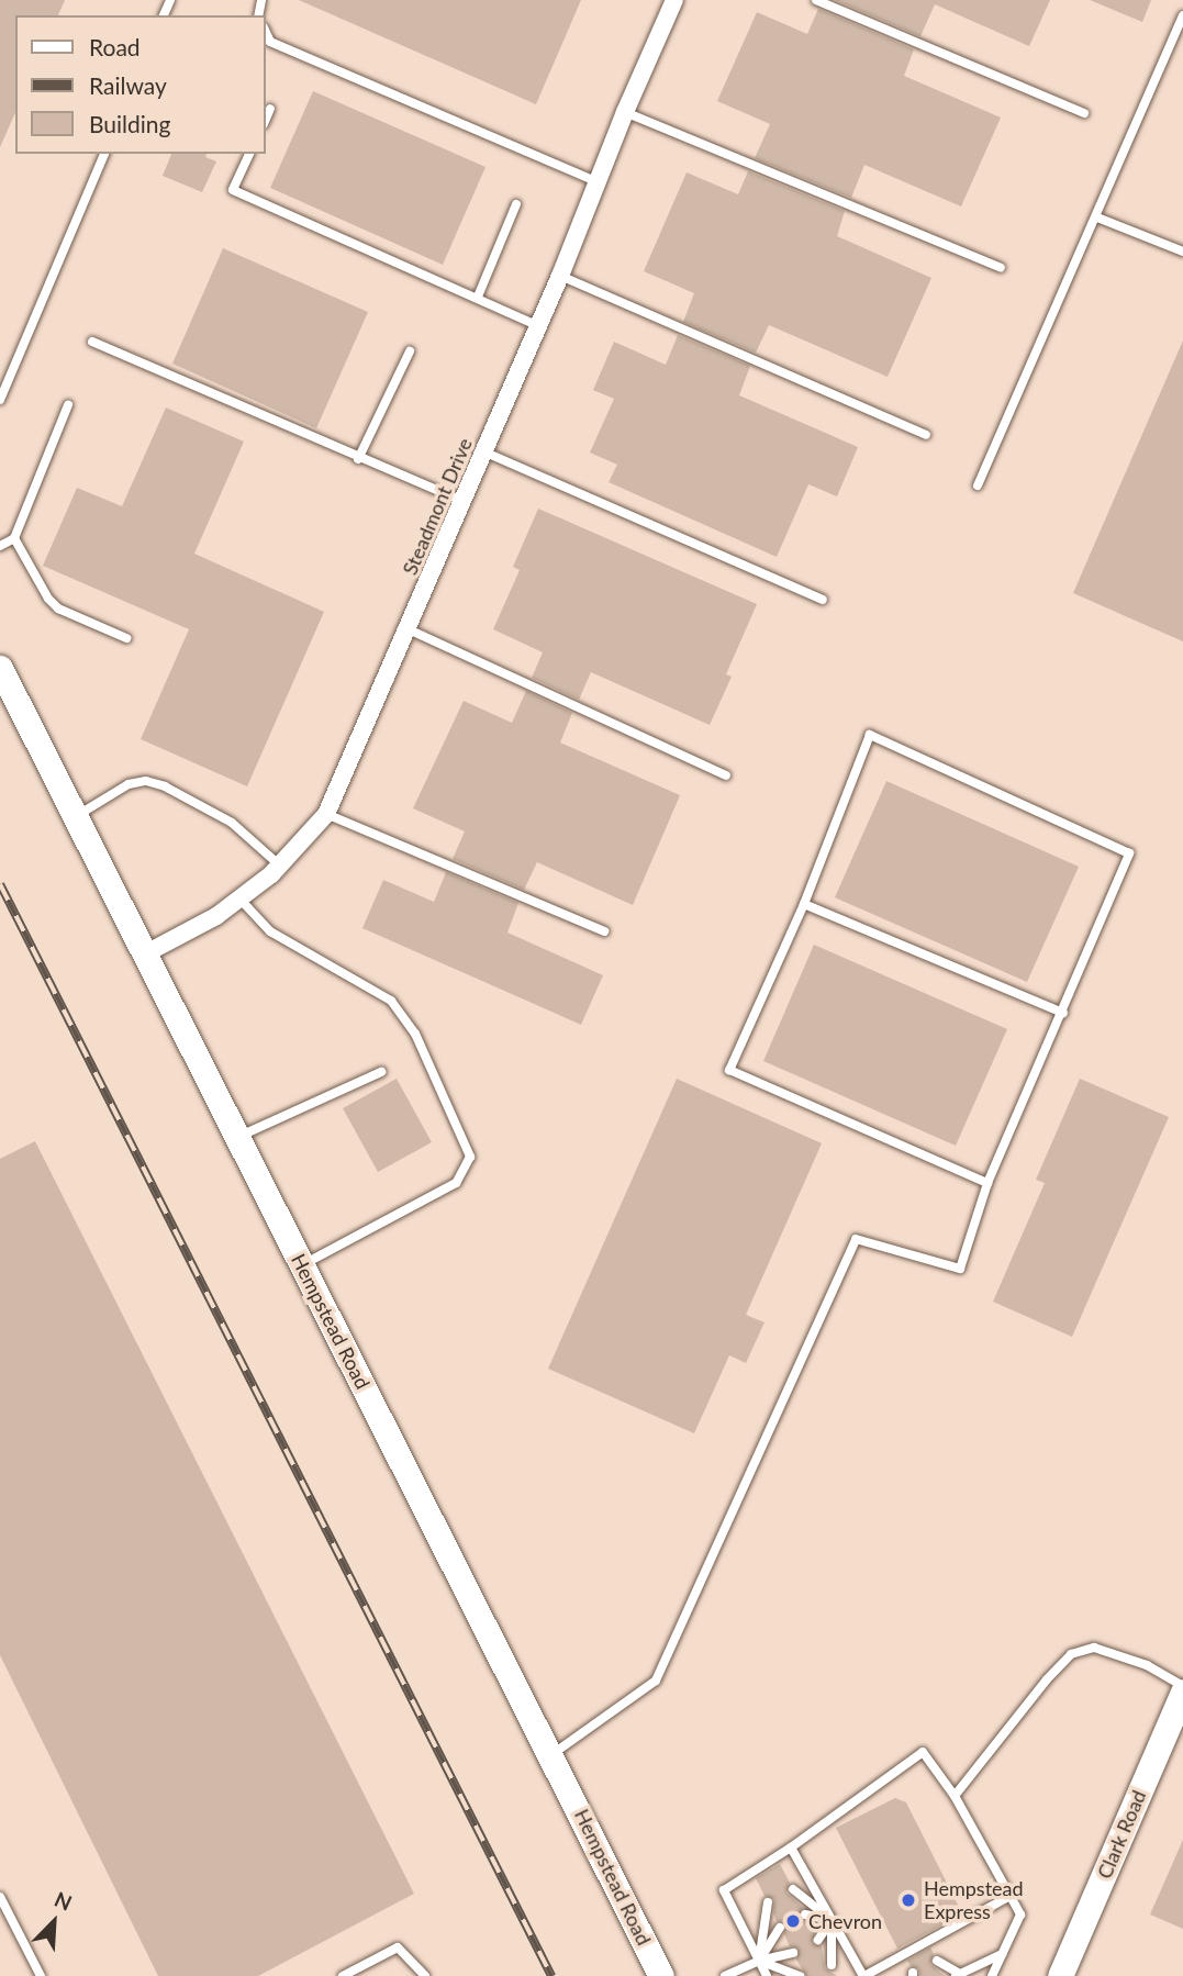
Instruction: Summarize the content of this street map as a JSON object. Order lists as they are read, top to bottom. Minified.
{"streets":{"main road":["Hempstead Road","Clark Road"],"street":["Steadmont Drive"]},"crossings":[["Steadmont Drive","Hempstead Road"]],"places":["Hempstead Express","Chevron"],"legend":["Road","Railway","Building"],"north":"top right"}
